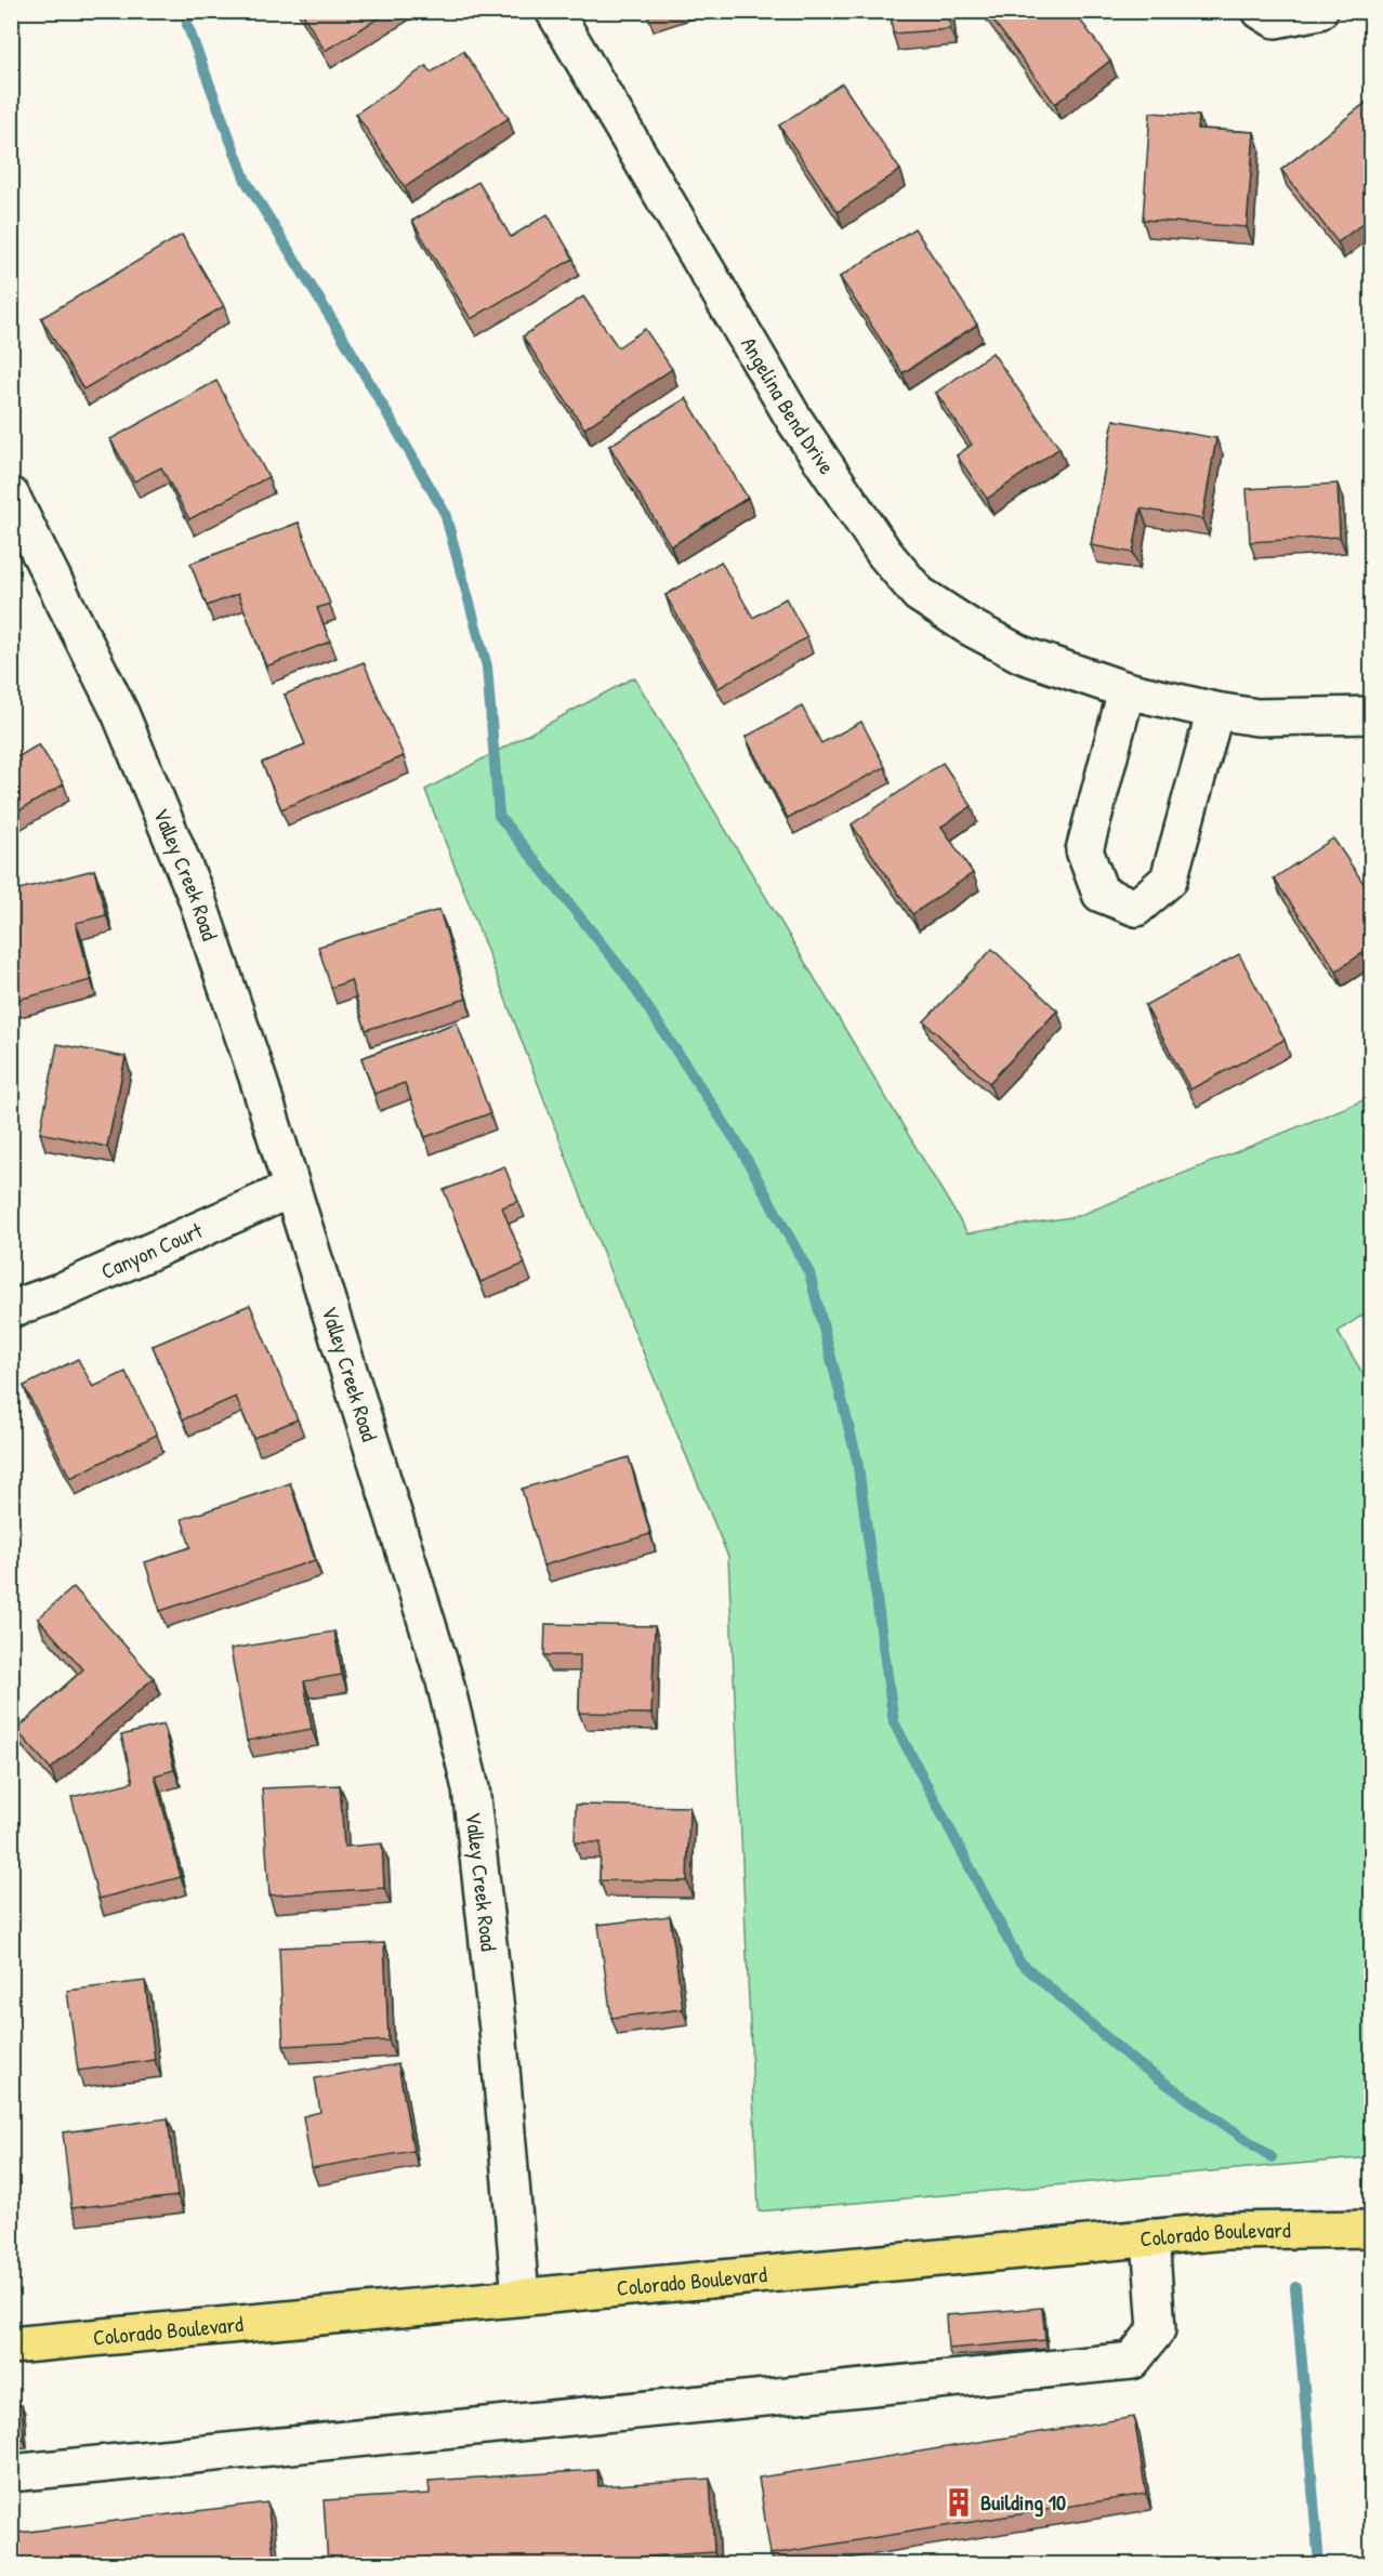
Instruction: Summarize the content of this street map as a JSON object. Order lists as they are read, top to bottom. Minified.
{"streets":{"main road":["Colorado Boulevard"],"street":["Angelina Bend Drive","Valley Creek Road","Canyon Court"]},"crossings":[["Valley Creek Road","Canyon Court"],["Valley Creek Road","Colorado Boulevard"]],"places":{"building":["Building 10"]}}
